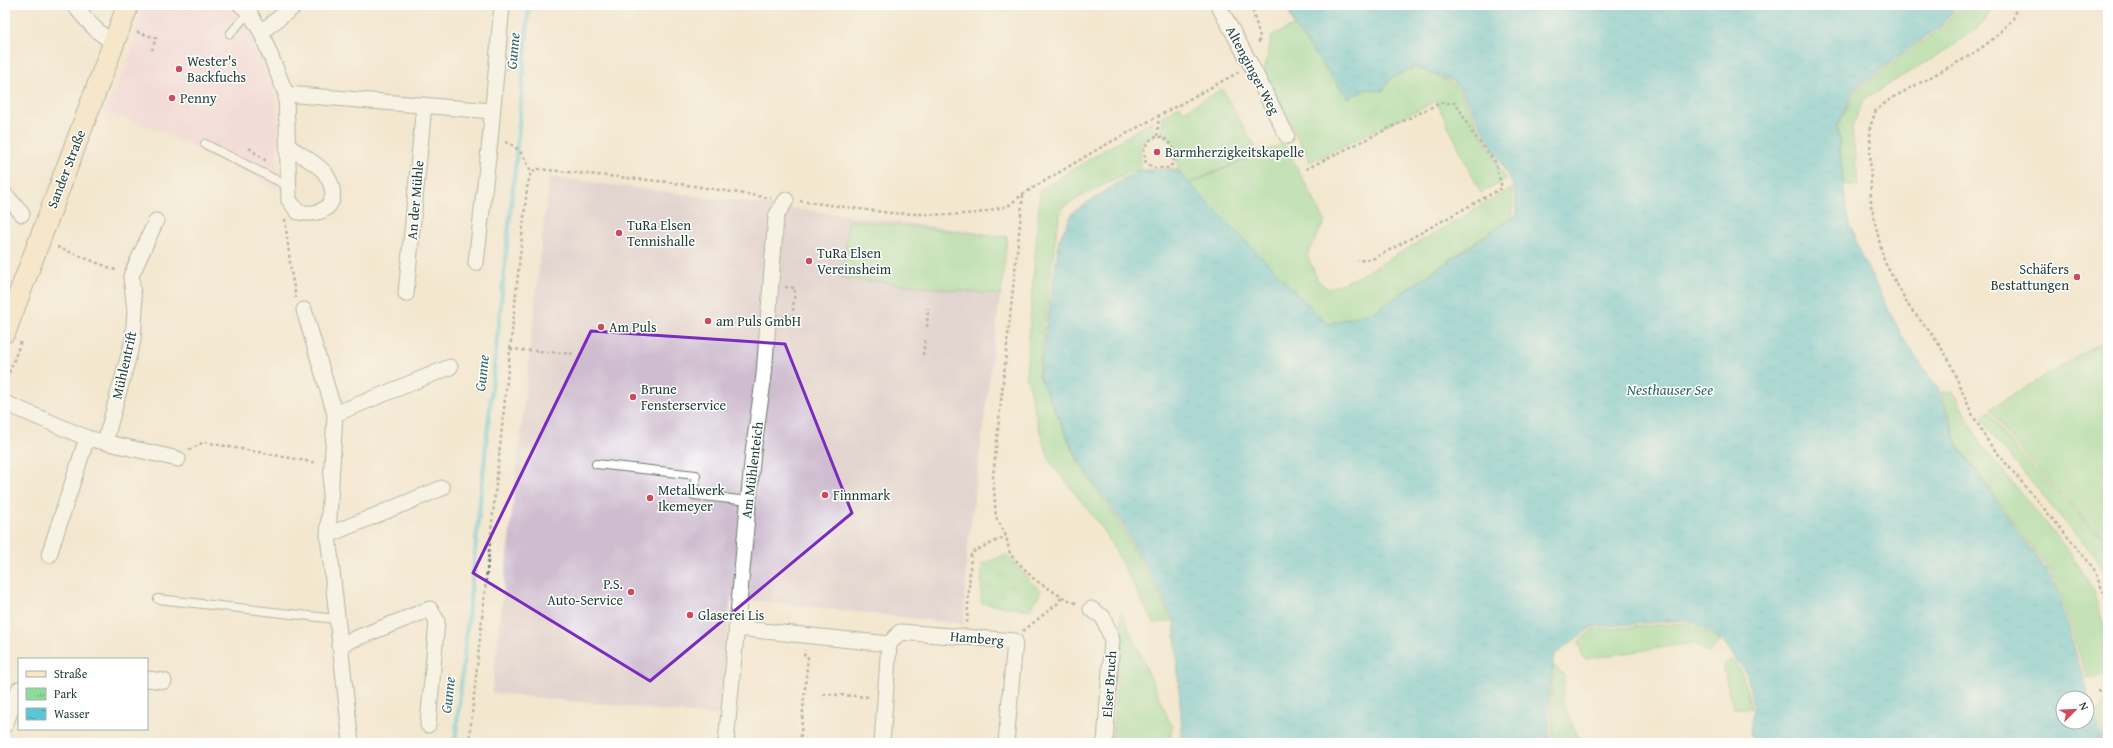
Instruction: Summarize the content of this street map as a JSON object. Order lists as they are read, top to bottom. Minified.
{"streets":{"street":["Altenginger Weg","Sander Straße","An der Mühle","Mühlentrift","Am Mühlenteich","Hamberg","Elser Bruch"]},"water":["Gunne","Nesthauser See"],"places":["Wester's Backfuchs","Penny","Barmherzigkeitskapelle","TuRa Elsen Tennishalle","TuRa Elsen Vereinsheim","Schäfers Bestattungen","am Puls GmbH","Am Puls","Brune Fensterservice","Finnmark","Metallwerk Ikemeyer","P.S. Auto-Service","Glaserei Lis"],"legend":["Straße","Park","Wasser"],"north":"top right"}
